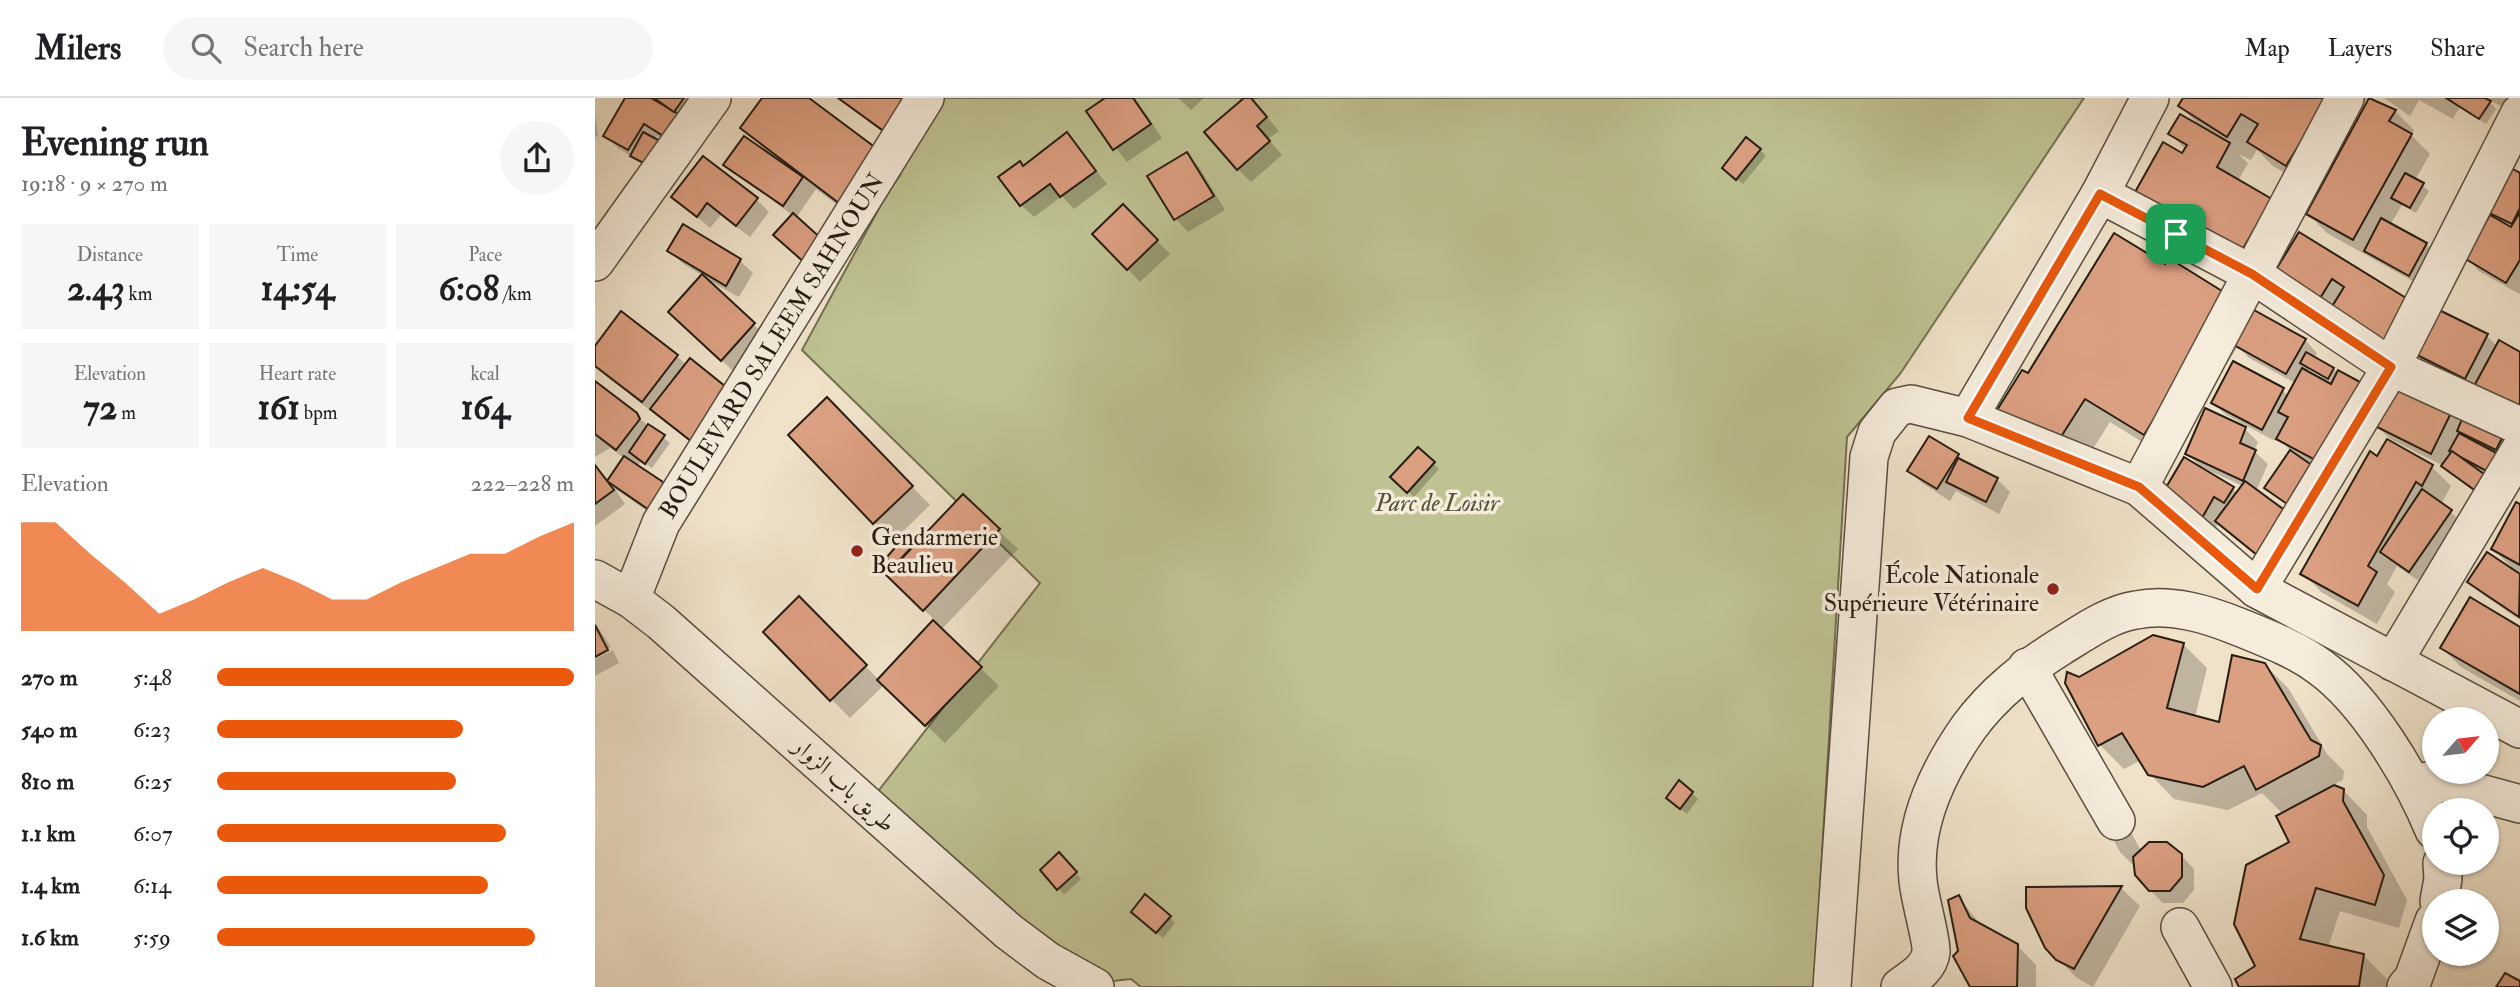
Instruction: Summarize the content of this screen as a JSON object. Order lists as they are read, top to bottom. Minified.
{"streets":{"street":["BOULEVARD SALEEM SAHNOUN","طريق باب الزوار"]},"crossings":[["BOULEVARD SALEEM SAHNOUN","طريق باب الزوار"]],"parks":["Parc de Loisir"],"places":["Gendarmerie Beaulieu","École Nationale Supérieure Vétérinaire"],"north":"top right","page":{"header":"Milers","search":"Search here","nav":["Map","Layers","Share"],"heading":["Evening run","19:18 · 9 × 270 m"],"stats":[["Distance","2.43 km"],["Time","14:54"],["Pace","6:08 /km"],["Elevation","72 m"],["Heart rate","161 bpm"],["kcal","164"]],"chart":["Elevation","222–228 m"],"list":[{"name":"270 m","note":"5:48"},{"name":"540 m","note":"6:23"},{"name":"810 m","note":"6:25"},{"name":"1.1 km","note":"6:07"},{"name":"1.4 km","note":"6:14"},{"name":"1.6 km","note":"5:59"}]}}
